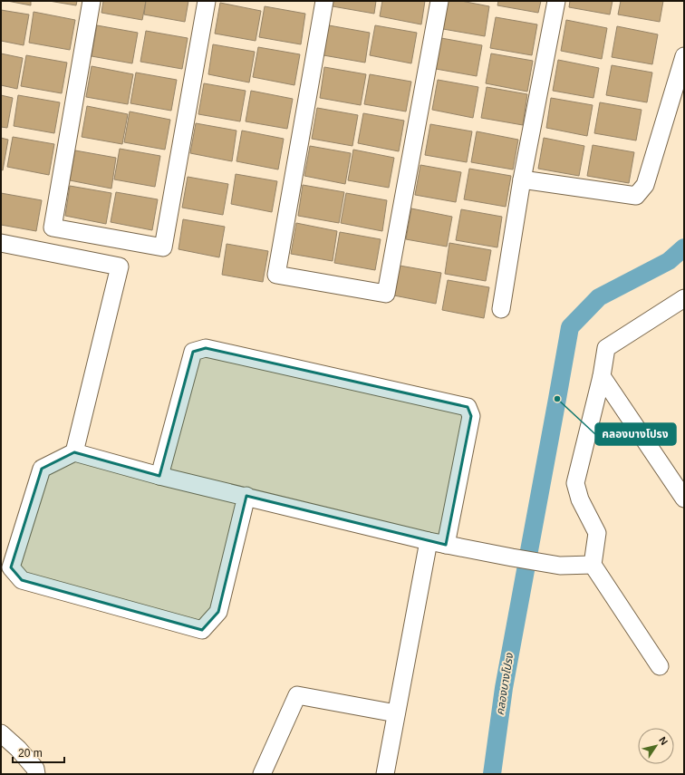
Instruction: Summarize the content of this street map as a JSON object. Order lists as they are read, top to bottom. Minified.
{"water":["คลองบางโปรง"],"places":["คลองบางโปรง"],"scale_bar":"20 m","north":"top right"}
